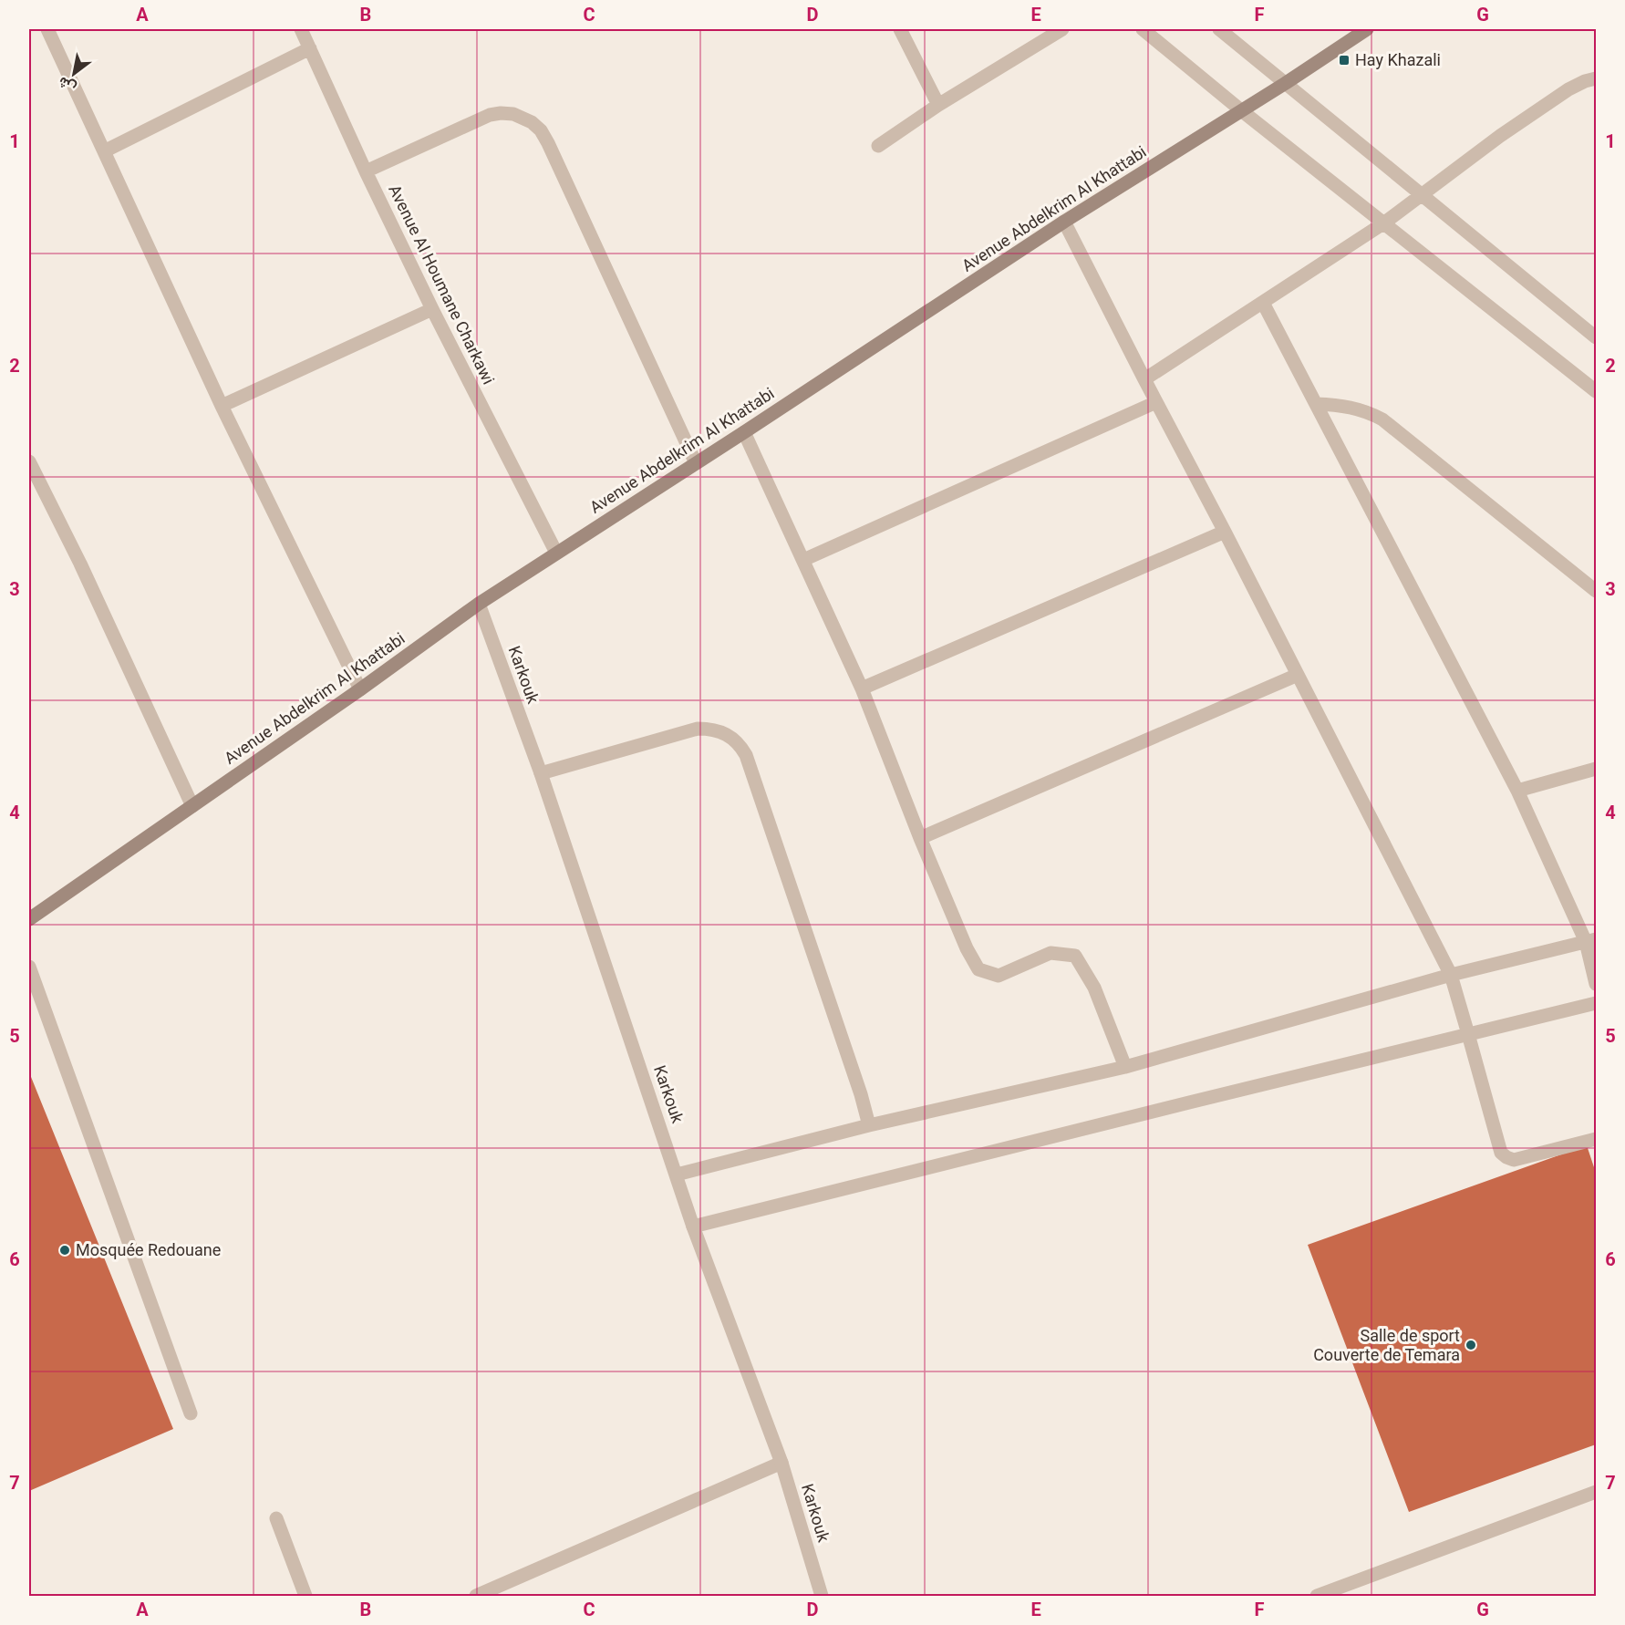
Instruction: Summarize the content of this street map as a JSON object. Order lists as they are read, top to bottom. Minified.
{"streets":{"main road":["Avenue Abdelkrim Al Khattabi"],"street":["Avenue Al Houmane Charkawi","Karkouk"]},"crossings":[["Avenue Abdelkrim Al Khattabi","Avenue Al Houmane Charkawi"],["Avenue Abdelkrim Al Khattabi","Karkouk"]],"places":{"transit":["Hay Khazali"],"other":["Mosquée Redouane","Salle de sport Couverte de Temara"]},"north":"bottom left","grid":{"columns":["A","B","C","D","E","F","G"],"rows":["1","2","3","4","5","6","7"]}}
